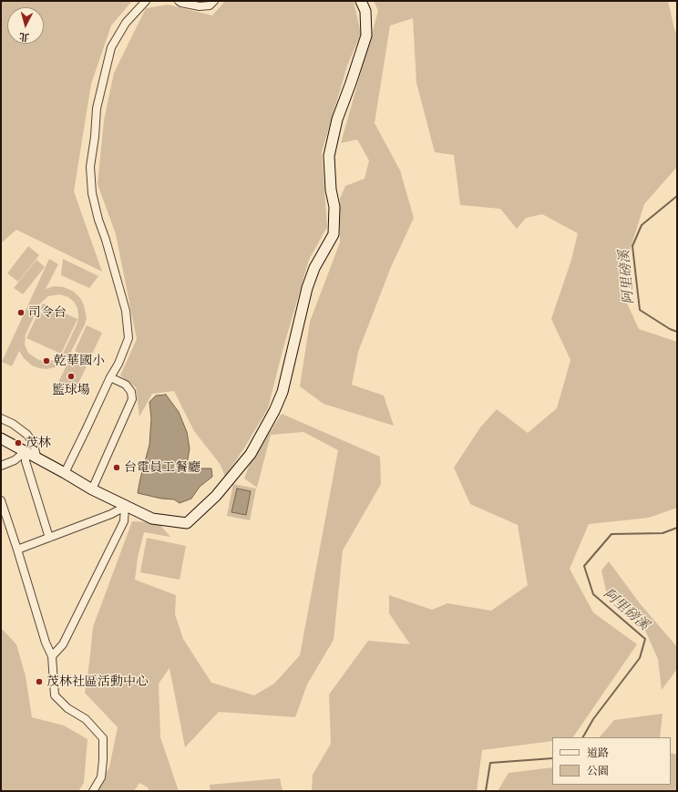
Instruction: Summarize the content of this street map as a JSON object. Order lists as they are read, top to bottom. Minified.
{"water":["阿里磅溪"],"places":["司令台","乾華國小","籃球場","茂林","台電員工餐廳","茂林社區活動中心"],"legend":["道路","公園"],"north":"bottom"}
